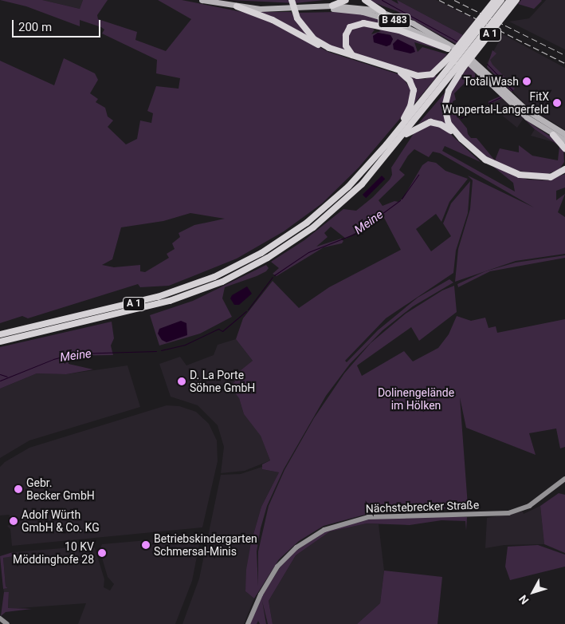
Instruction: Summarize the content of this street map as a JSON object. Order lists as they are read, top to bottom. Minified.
{"streets":{"highway":["A 1"],"main road":["B 483","Nächstebrecker Straße"]},"water":["Meine"],"parks":["Dolinengelände im Hölken"],"places":["Total Wash","FitX Wuppertal-Langerfeld","D. La Porte Söhne GmbH","Gebr. Becker GmbH","Adolf Würth GmbH & Co. KG","Betriebskindergarten Schmersal-Minis","10 KV Möddinghofe 28"],"scale_bar":"200 m","north":"bottom left"}
